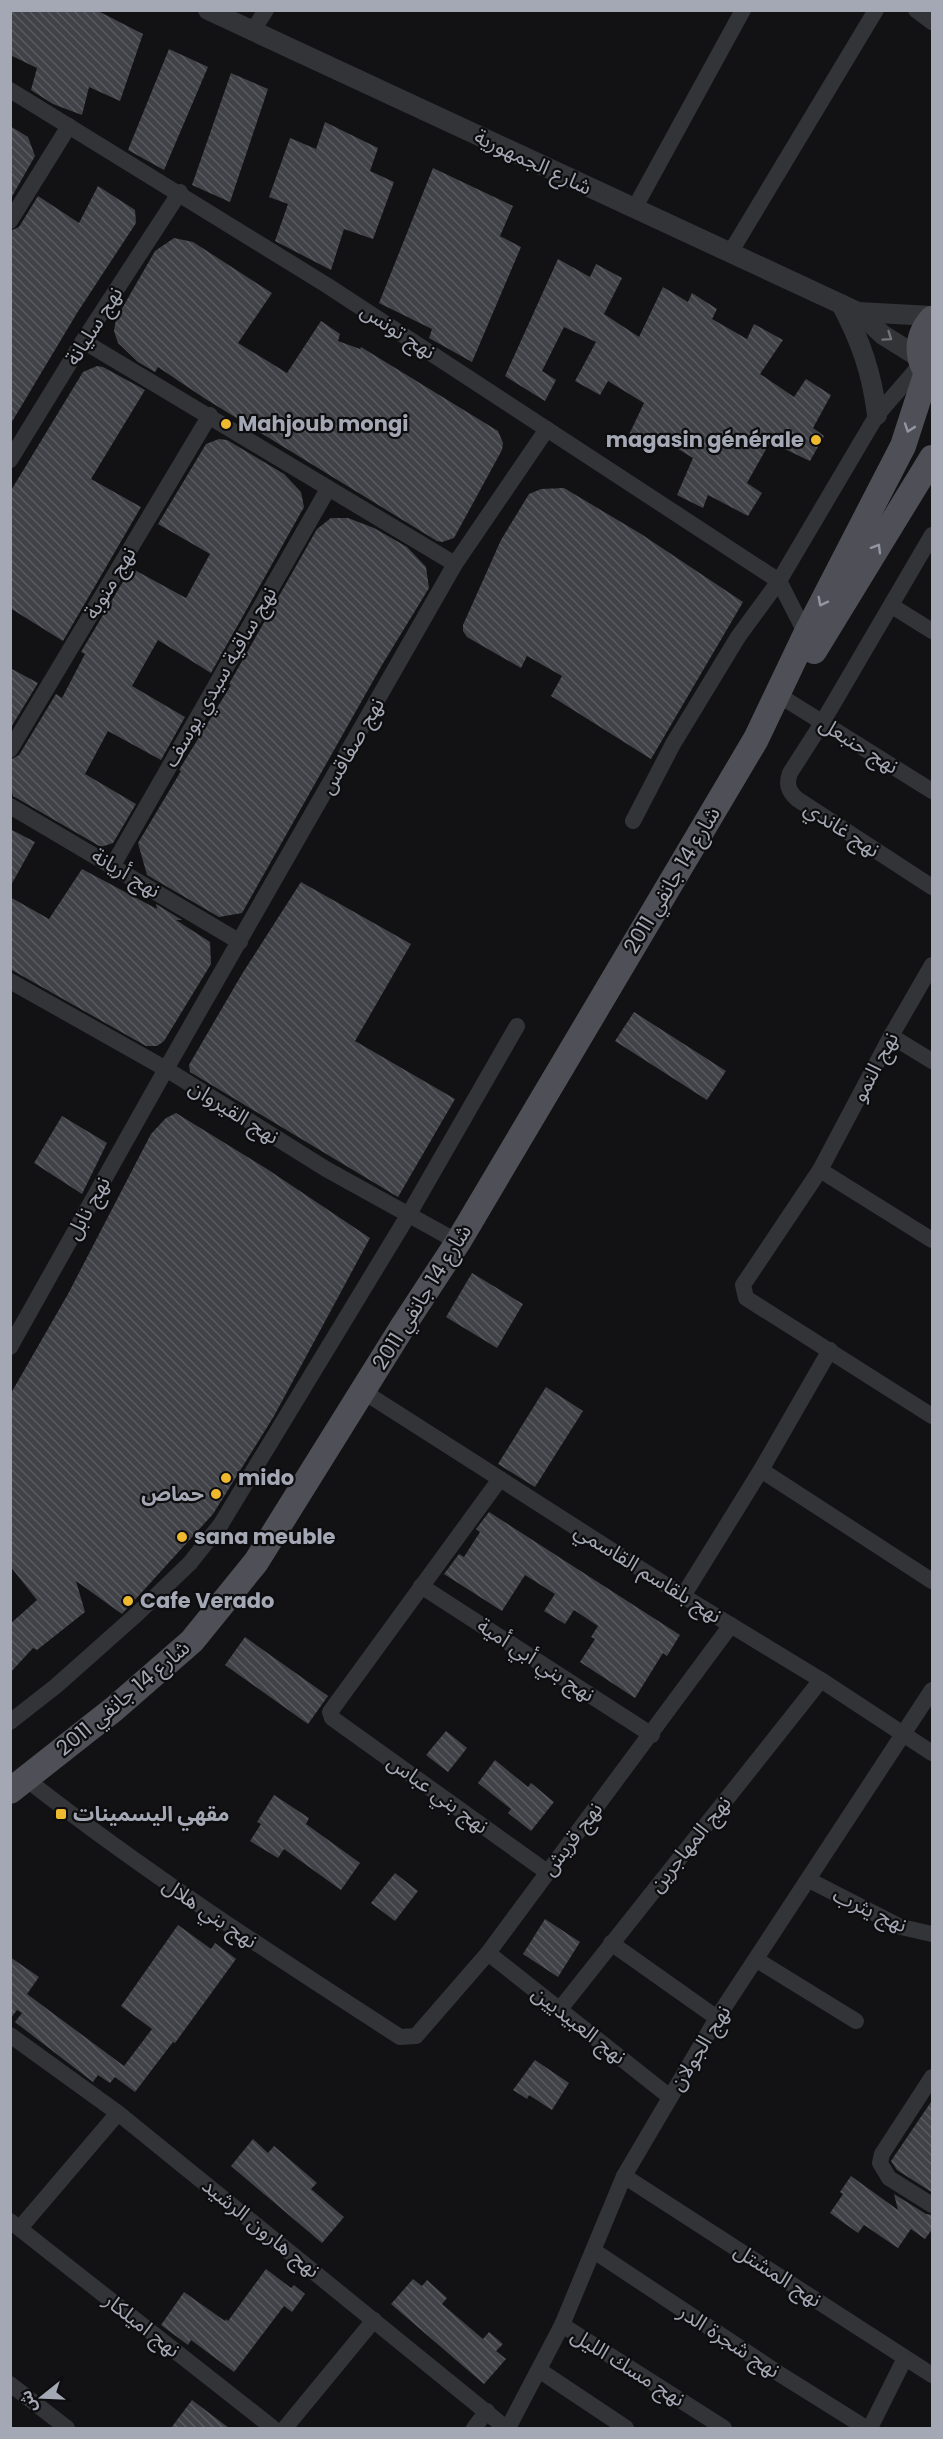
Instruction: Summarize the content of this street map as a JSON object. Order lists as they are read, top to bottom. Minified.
{"streets":{"main road":["شارع 14 جانفي 2011"],"street":["شارع الجمهورية","نهج سليانة","نهج تونس","نهج منوبة","نهج ساقية سيدي يوسف","نهج حنبعل","نهج صفاقس","نهج غاندي","نهج أريانة","نهج النمو","نهج القيروان","نهج نابل","نهج بلقاسم القاسمي","نهج بني أبي أمية","نهج بني عباس","نهج قريش","نهج المهاجرين","نهج يثرب","نهج بني هلال","نهج العبيديين","نهج الجولان","نهج هارون الرشيد","نهج المشتل","نهج اميلكار","نهج شجرة الدر","نهج مسك الليل"]},"crossings":[["نهج سليانة","نهج تونس"],["نهج تونس","نهج صفاقس"],["نهج ساقية سيدي يوسف","نهج أريانة"],["نهج حنبعل","نهج غاندي"],["نهج حنبعل","شارع 14 جانفي 2011"],["نهج صفاقس","نهج أريانة"],["نهج صفاقس","نهج القيروان"],["نهج صفاقس","نهج نابل"],["شارع 14 جانفي 2011","نهج القيروان"],["شارع 14 جانفي 2011","نهج بلقاسم القاسمي"],["شارع 14 جانفي 2011","نهج بني هلال"],["نهج القيروان","نهج نابل"],["نهج بلقاسم القاسمي","نهج قريش"],["نهج بلقاسم القاسمي","نهج المهاجرين"],["نهج بلقاسم القاسمي","نهج الجولان"],["نهج بني أبي أمية","نهج بني عباس"],["نهج بني أبي أمية","نهج قريش"],["نهج بني عباس","نهج قريش"],["نهج قريش","نهج بني هلال"],["نهج قريش","نهج العبيديين"],["نهج المهاجرين","نهج العبيديين"],["نهج يثرب","نهج الجولان"],["نهج العبيديين","نهج الجولان"],["نهج الجولان","نهج هارون الرشيد"],["نهج الجولان","نهج المشتل"],["نهج الجولان","نهج شجرة الدر"],["نهج الجولان","نهج مسك الليل"]],"places":{"other":["Mahjoub mongi","magasin générale","mido","حماص","sana meuble","Cafe Verado"],"transit":["مقهي اليسمينات"]},"north":"left"}
